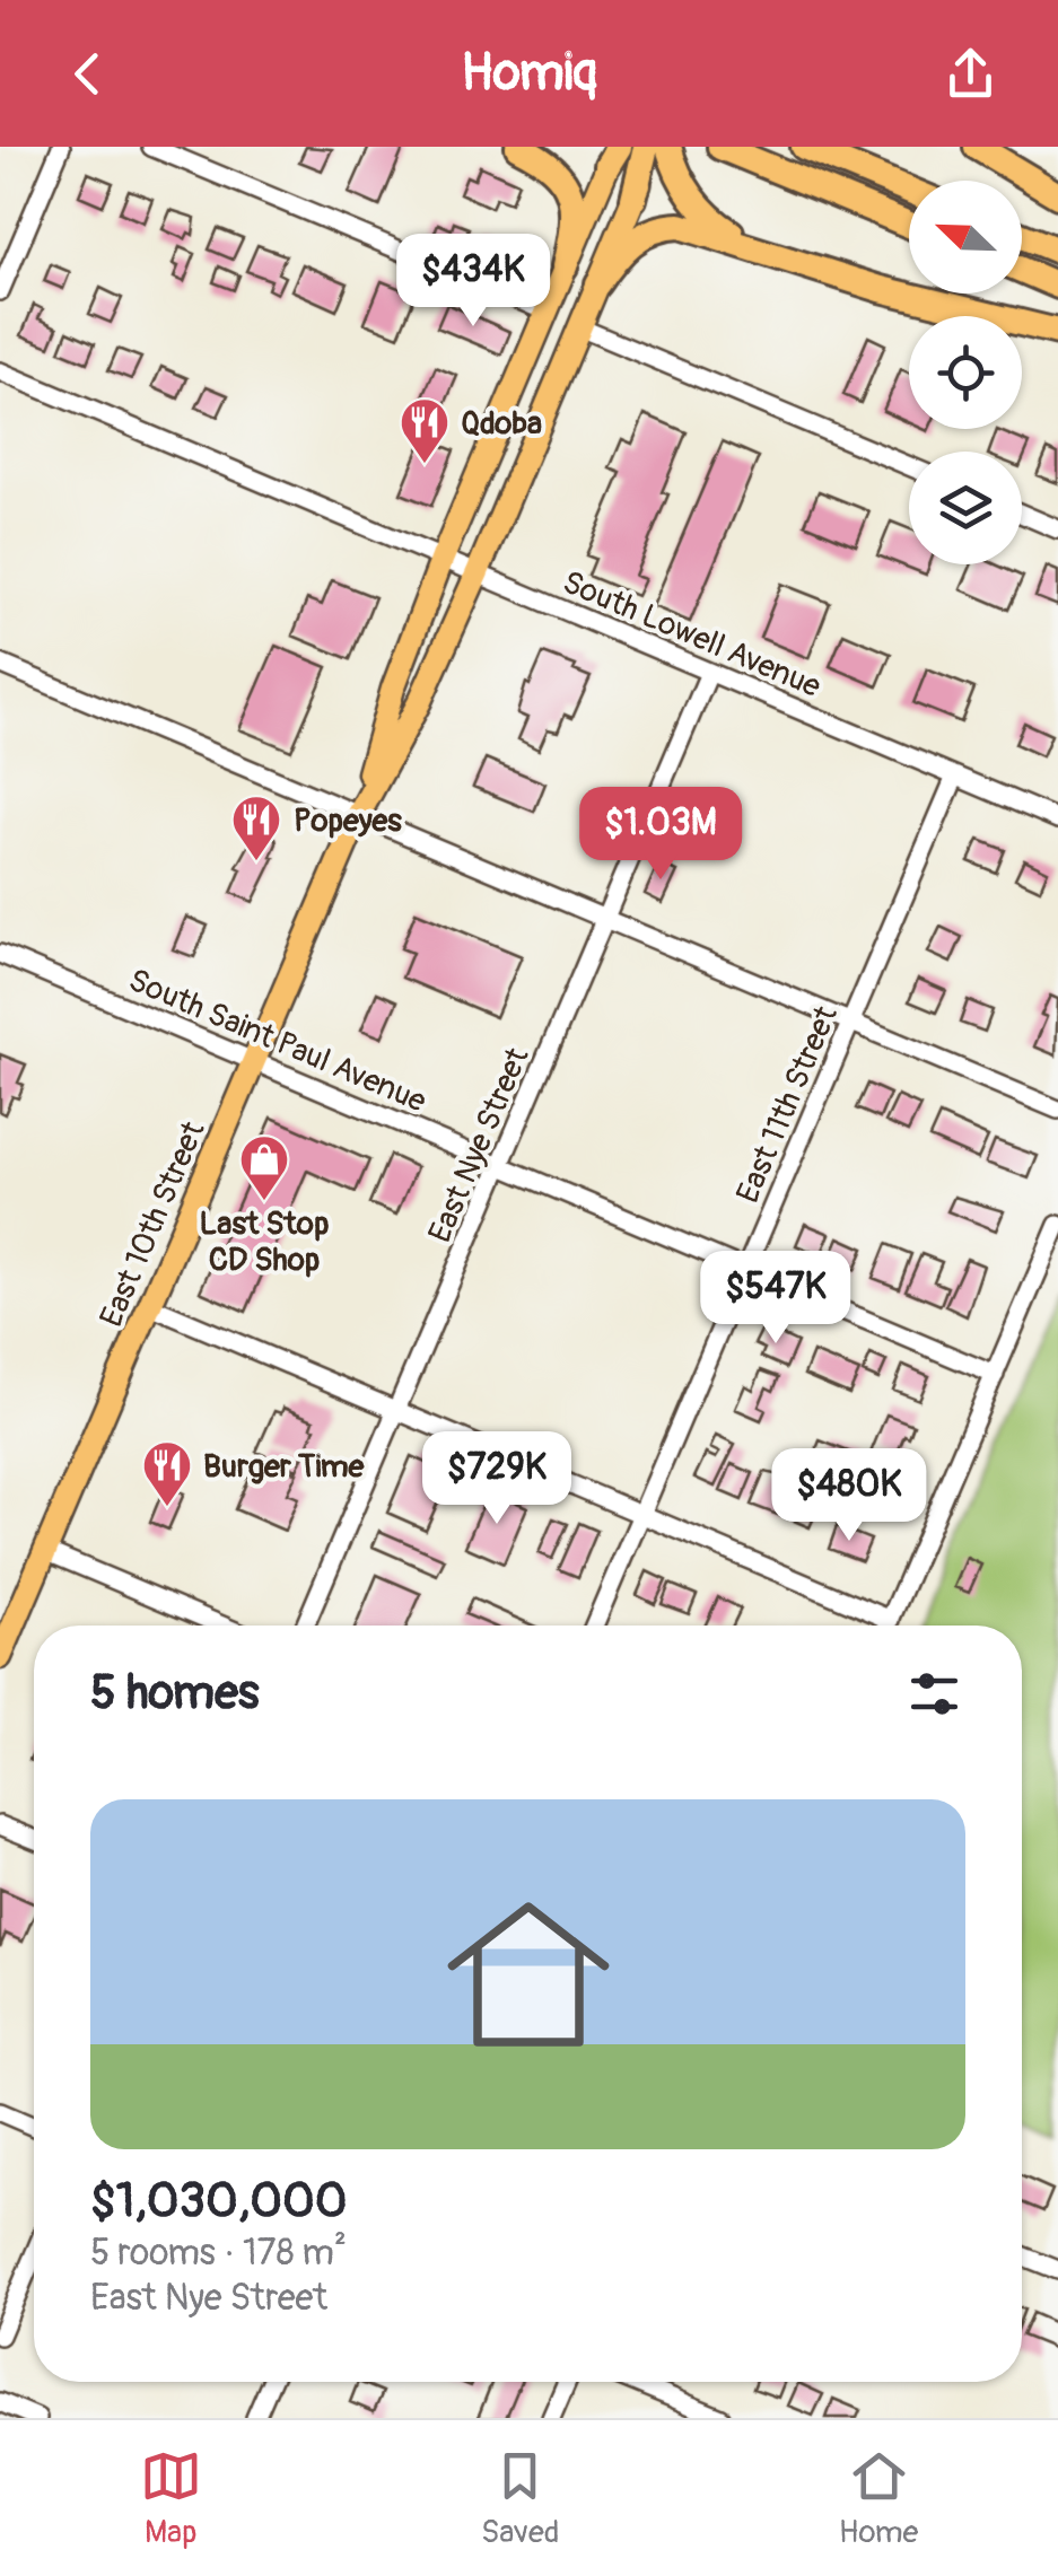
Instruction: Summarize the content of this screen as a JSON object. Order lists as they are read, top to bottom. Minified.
{"streets":{"main road":["East 10th Street"],"street":["South Lowell Avenue","South Saint Paul Avenue","East 11th Street","East Nye Street"]},"crossings":[["South Lowell Avenue","East 11th Street"],["South Lowell Avenue","East Nye Street"],["South Lowell Avenue","East 10th Street"],["South Saint Paul Avenue","East 11th Street"],["South Saint Paul Avenue","East Nye Street"],["South Saint Paul Avenue","East 10th Street"]],"places":{"restaurant":["Qdoba","Popeyes","Burger Time"],"shop":["Last Stop CD Shop"]},"north":"top left","page":{"header":"Homiq","price":["$434K","$1.03M","$547K","$729K","$480K"],"heading":"5 homes","list":[{"name":"$1,030,000","note":"5 rooms · 178 m² · East Nye Street"}],"tabs":["Map","Saved","Home"]}}
